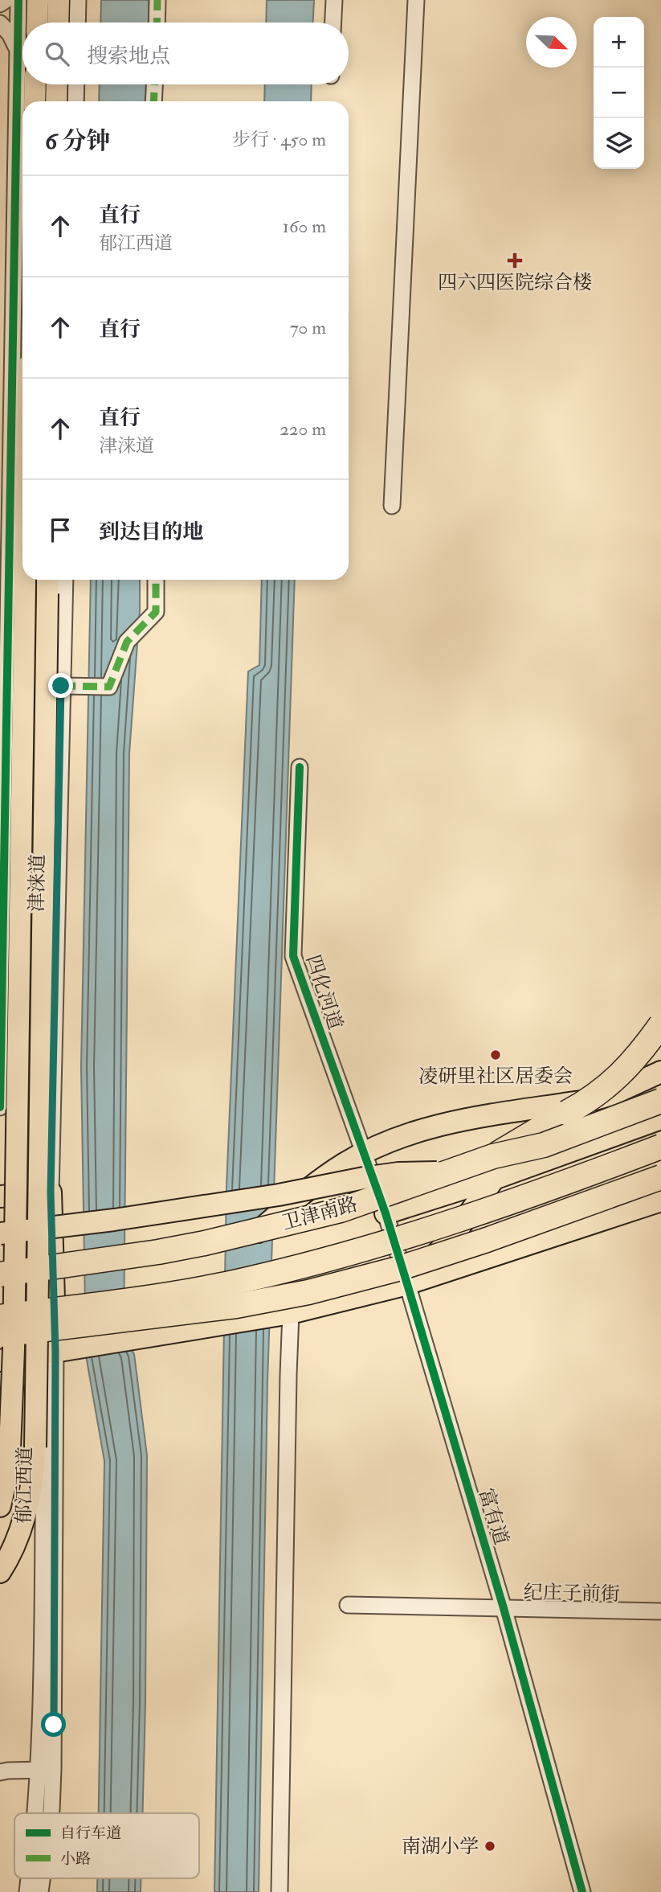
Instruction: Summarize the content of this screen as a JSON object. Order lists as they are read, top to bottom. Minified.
{"streets":{"highway":["卫津南路"],"street":["津涞道","四化河道","郁江西道","富有道","纪庄子前街"]},"crossings":[["四化河道","富有道"],["富有道","纪庄子前街"]],"places":{"health":["四六四医院综合楼"],"other":["凌研里社区居委会","南湖小学"]},"legend":["自行车道","小路"],"north":"bottom right","page":{"map_buttons":["+","−"],"search":"搜索地点","heading":["6 分钟","步行 · 450 m"],"list":[["直行","郁江西道","160 m"],["直行","70 m"],["直行","津涞道","220 m"],"到达目的地"]}}
